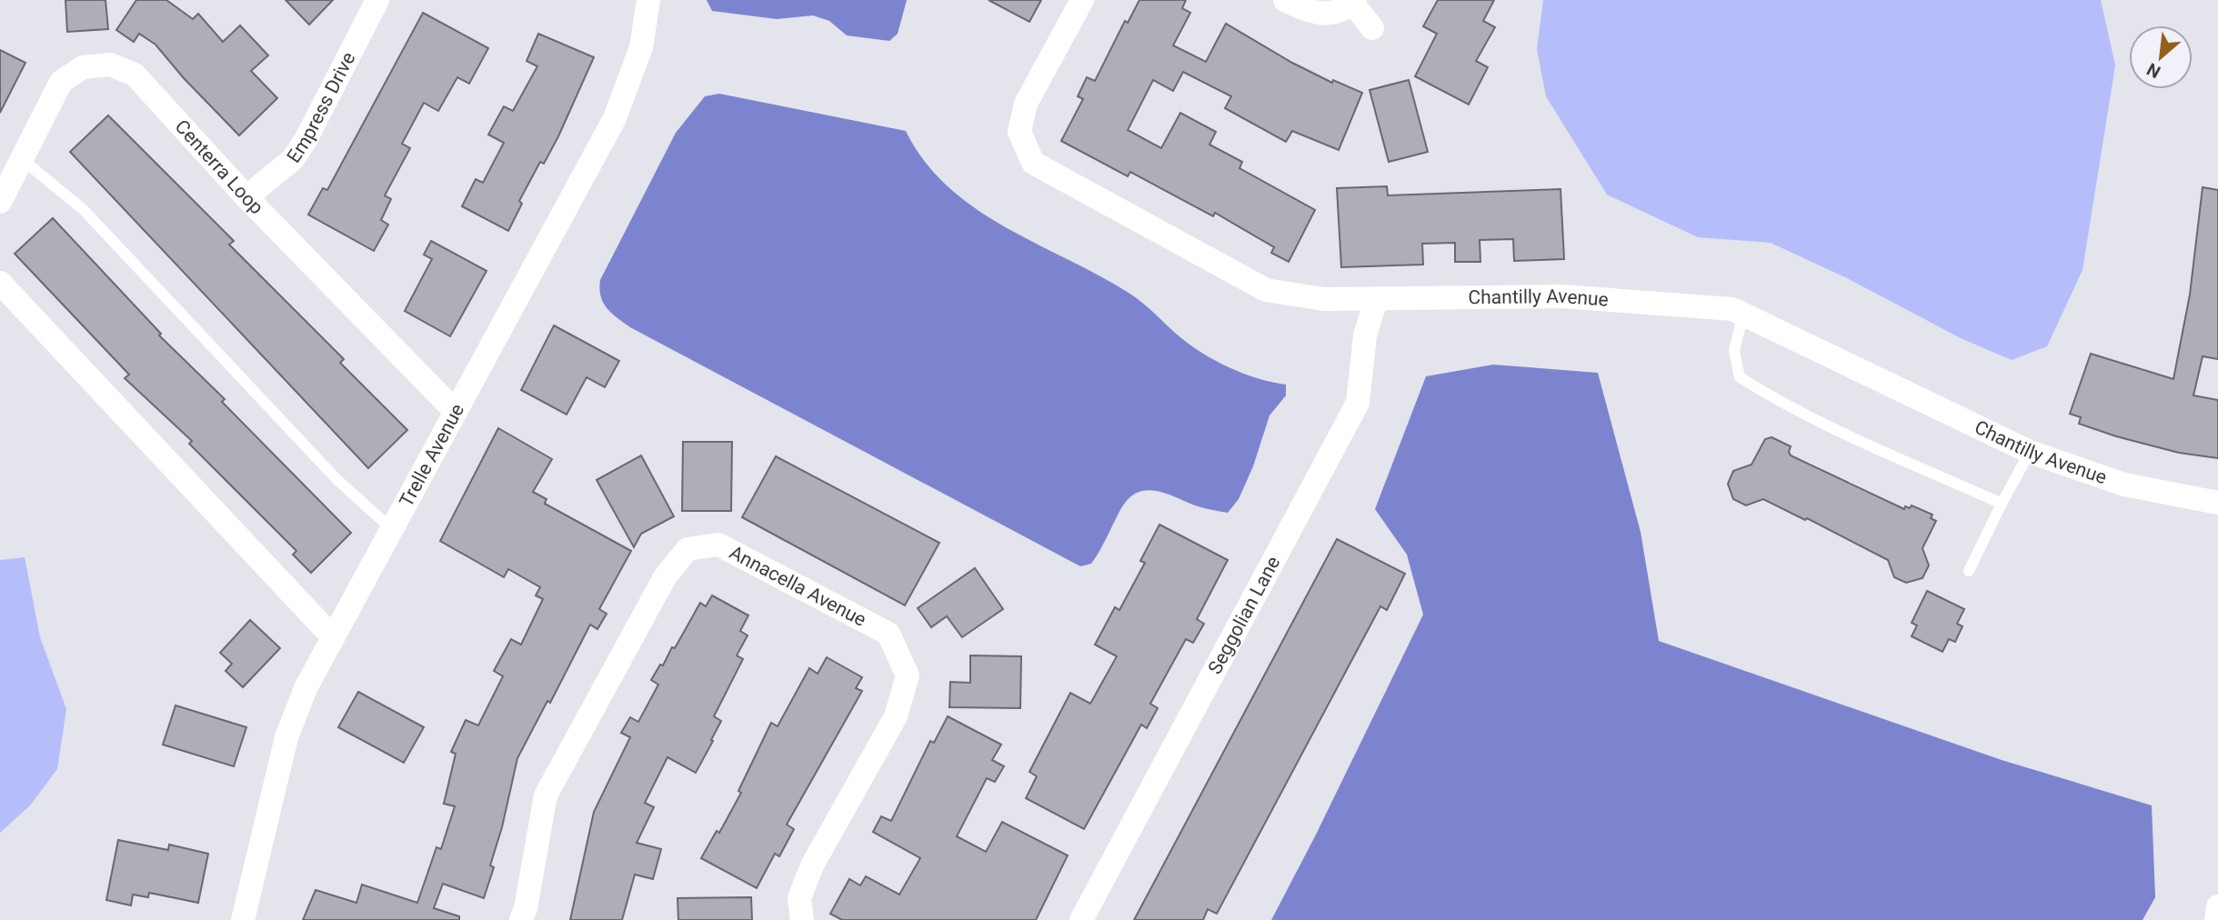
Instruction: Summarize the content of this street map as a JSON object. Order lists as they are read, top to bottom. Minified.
{"streets":{"street":["Empress Drive","Centerra Loop","Chantilly Avenue","Trelle Avenue","Annacella Avenue","Seggolian Lane"]},"crossings":[["Empress Drive","Centerra Loop"],["Centerra Loop","Trelle Avenue"],["Chantilly Avenue","Seggolian Lane"]],"north":"bottom left"}
